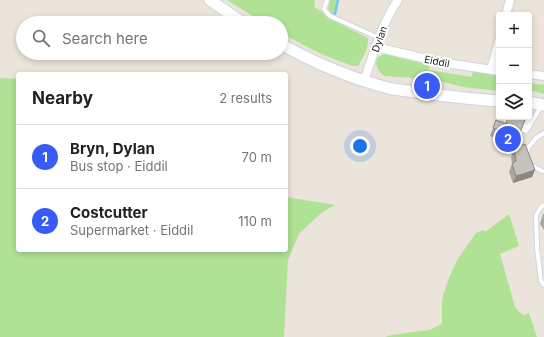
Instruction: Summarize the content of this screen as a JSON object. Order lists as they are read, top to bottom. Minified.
{"streets":{"street":["Dylan","Eiddil"]},"crossings":[["Dylan","Eiddil"]],"page":{"map_buttons":["+","−"],"search":"Search here","pins":["1","2"],"heading":["Nearby","2 results"],"list":[{"mark":"1","name":"Bryn, Dylan","note":"Bus stop · Eiddil","value":"70 m"},{"mark":"2","name":"Costcutter","note":"Supermarket · Eiddil","value":"110 m"}]}}
